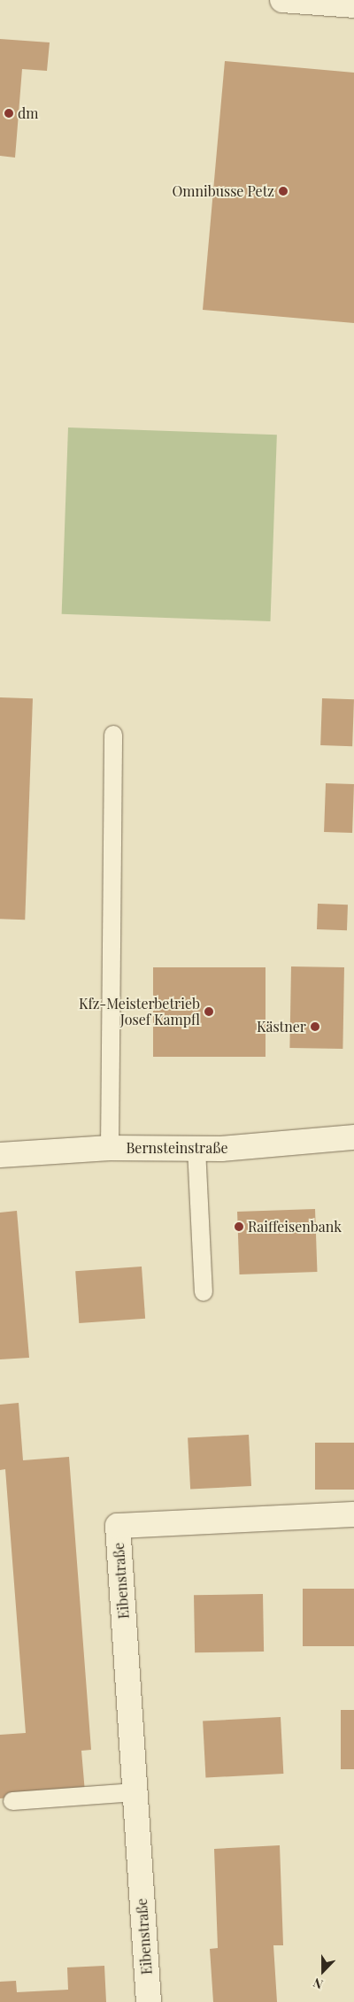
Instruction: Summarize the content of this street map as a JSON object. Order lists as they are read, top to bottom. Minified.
{"streets":{"street":["Bernsteinstraße","Eibenstraße"]},"places":["dm","Omnibusse Petz","Kfz-Meisterbetrieb Josef Kampfl","Kästner","Raiffeisenbank"],"north":"bottom"}
